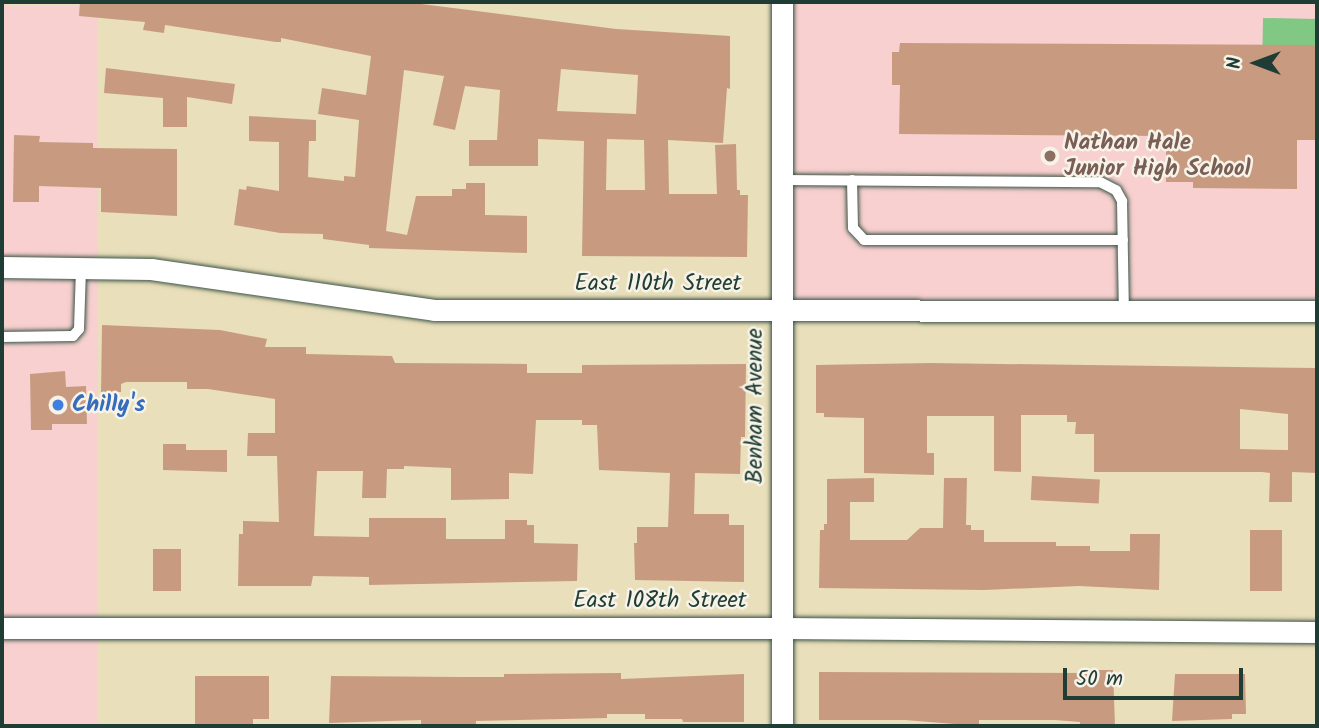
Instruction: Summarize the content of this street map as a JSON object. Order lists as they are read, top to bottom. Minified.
{"streets":{"street":["East 110th Street","Benham Avenue","East 108th Street"]},"crossings":[["East 110th Street","Benham Avenue"],["Benham Avenue","East 108th Street"]],"places":["Nathan Hale Junior High School","Chilly's"],"scale_bar":"50 m","north":"left"}
